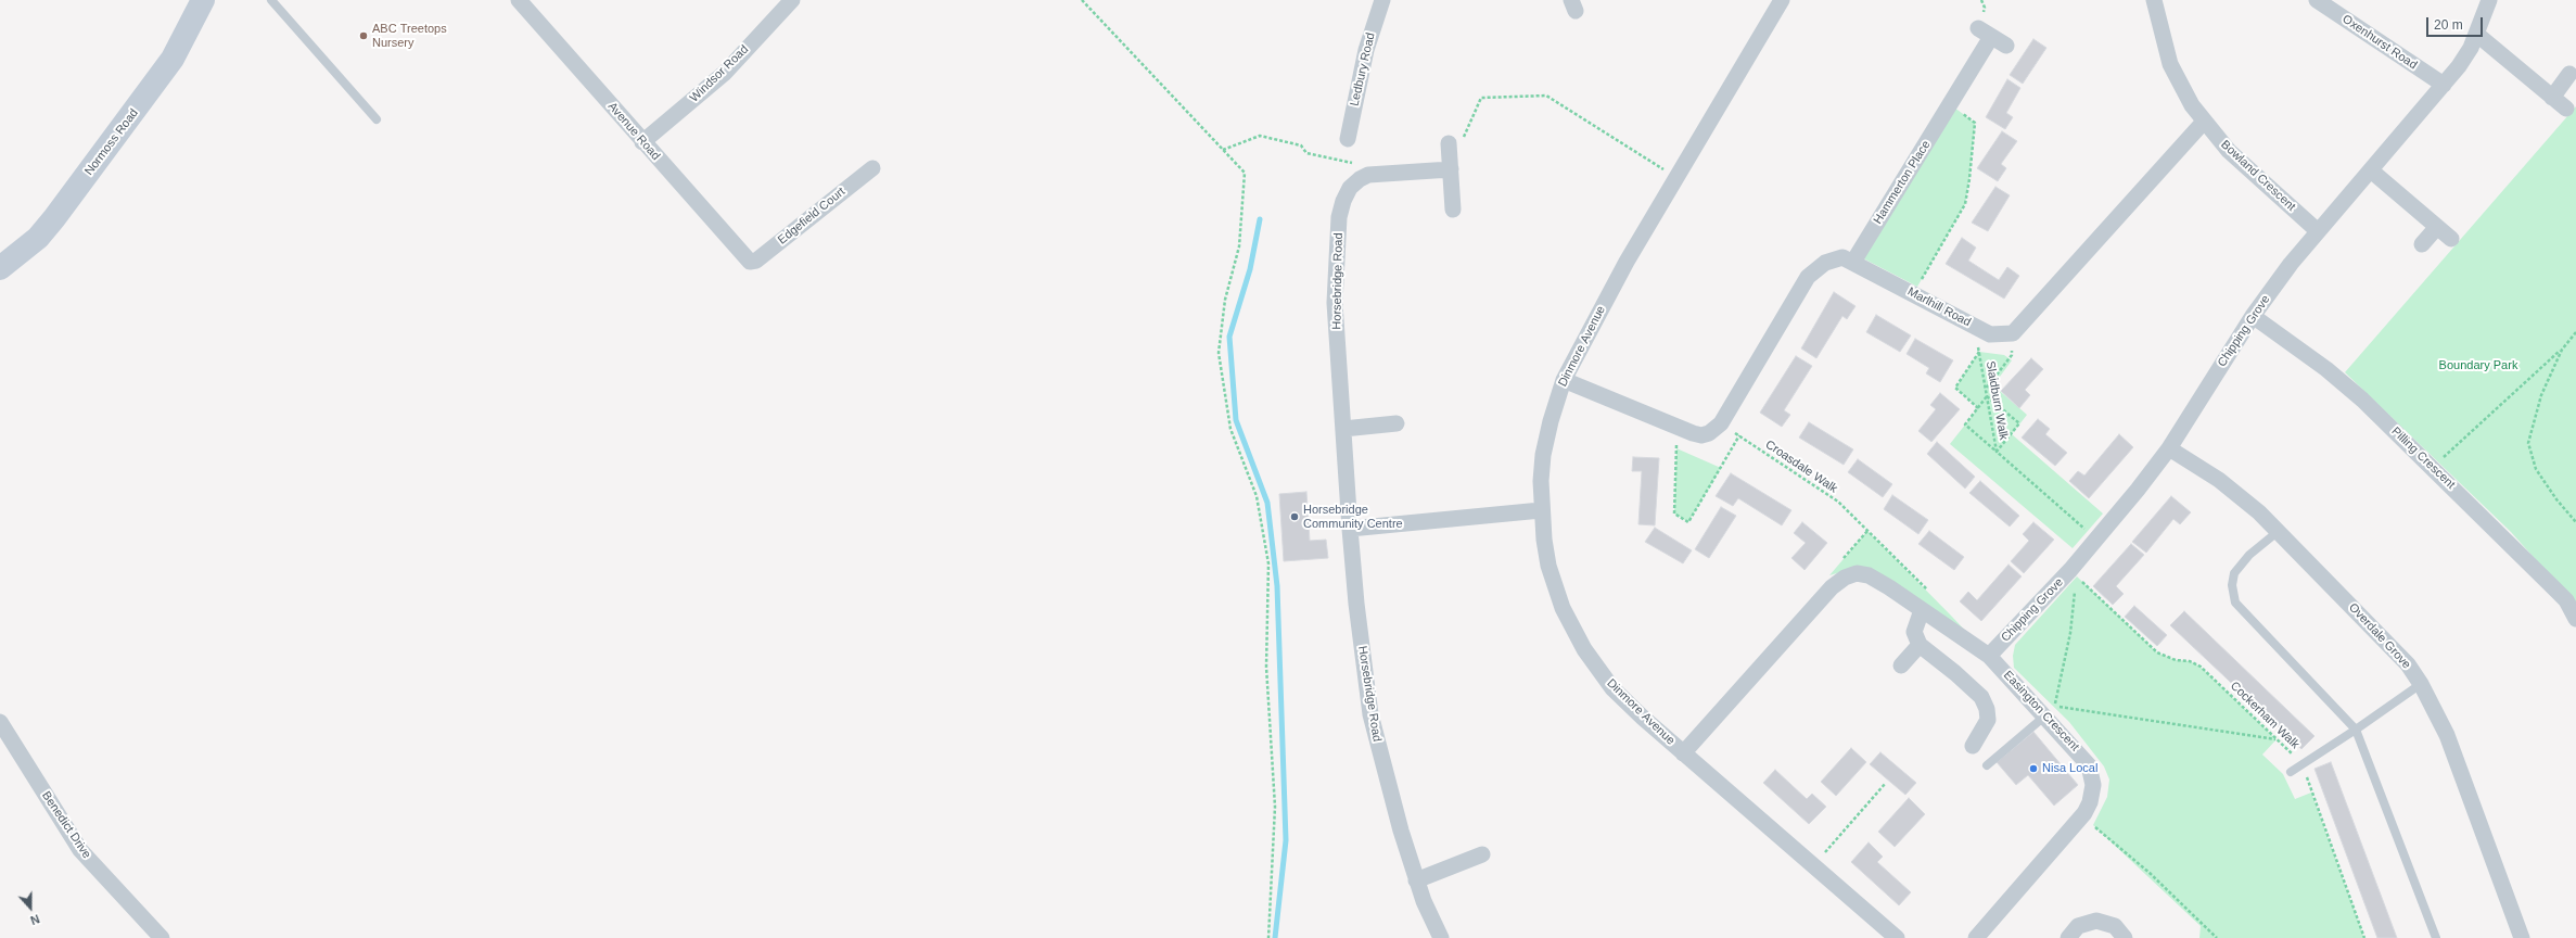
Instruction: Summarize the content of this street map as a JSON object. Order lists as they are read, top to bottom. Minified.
{"streets":{"main road":["Normoss Road"],"street":["Oxenhurst Road","Ledbury Road","Windsor Road","Avenue Road","Bowland Crescent","Hammerton Place","Edgefield Court","Horsebridge Road","Marlhill Road","Chipping Grove","Dinmore Avenue","Pilling Crescent","Overdale Grove","Easington Crescent","Benedict Drive"],"path":["Slaidburn Walk","Croasdale Walk","Cockerham Walk"]},"crossings":[["Oxenhurst Road","Chipping Grove"],["Windsor Road","Avenue Road"],["Avenue Road","Edgefield Court"],["Bowland Crescent","Chipping Grove"],["Hammerton Place","Marlhill Road"],["Marlhill Road","Dinmore Avenue"],["Marlhill Road","Slaidburn Walk"],["Marlhill Road","Croasdale Walk"],["Chipping Grove","Slaidburn Walk"],["Chipping Grove","Pilling Crescent"],["Chipping Grove","Overdale Grove"],["Chipping Grove","Easington Crescent"],["Chipping Grove","Cockerham Walk"],["Dinmore Avenue","Easington Crescent"]],"parks":["Boundary Park"],"places":["ABC Treetops Nursery","Horsebridge Community Centre","Nisa Local"],"scale_bar":"20 m","north":"bottom"}
